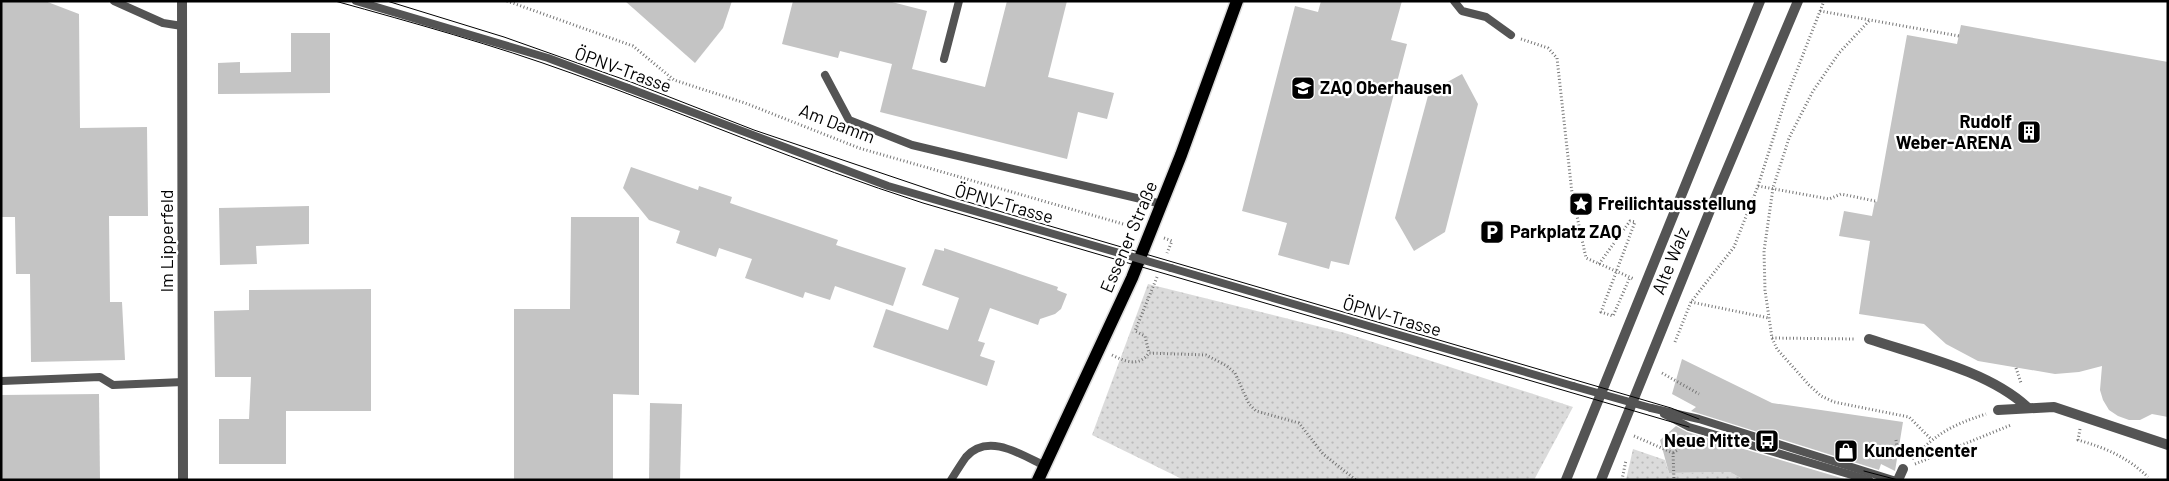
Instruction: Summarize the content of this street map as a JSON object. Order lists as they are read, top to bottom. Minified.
{"streets":{"main road":["Essener Straße"],"street":["Im Lipperfeld","Alte Walz"],"lane":["ÖPNV-Trasse"],"path":["Am Damm"]},"crossings":[["Am Damm","Essener Straße"]],"places":{"school or university":["ZAQ Oberhausen"],"building":["Rudolf Weber-ARENA"],"place":["Freilichtausstellung"],"parking":["Parkplatz ZAQ"],"bus stop":["Neue Mitte"],"shop":["Kundencenter"]}}
